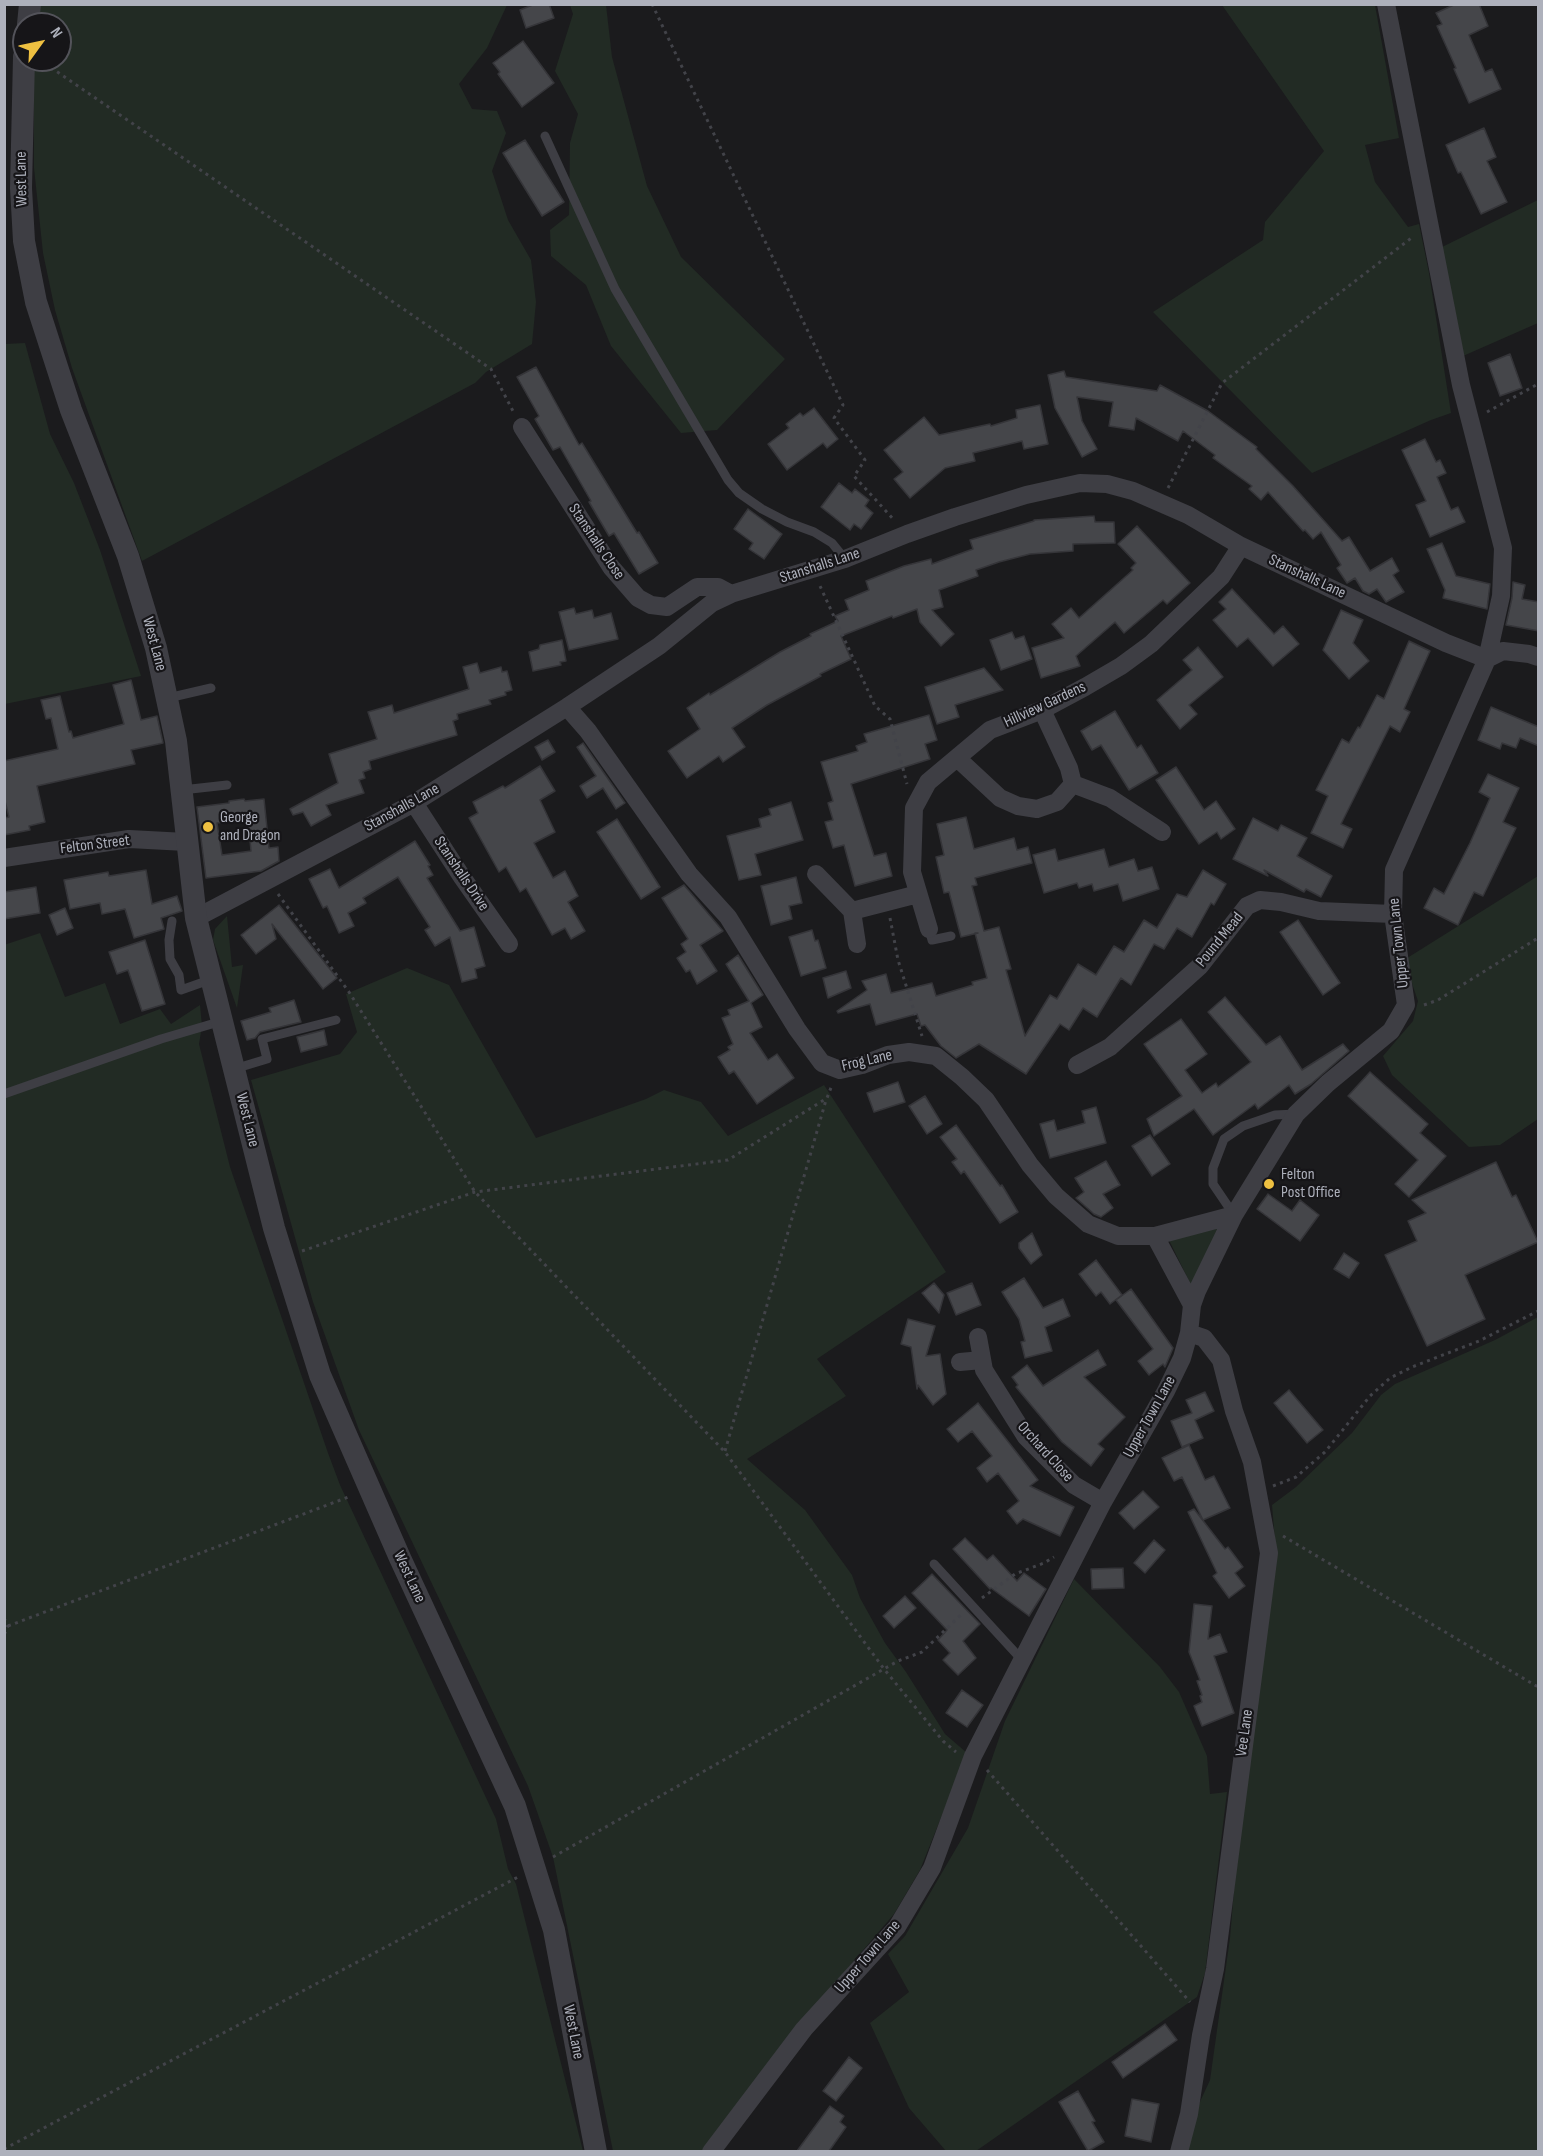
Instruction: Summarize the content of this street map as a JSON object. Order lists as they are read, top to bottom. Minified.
{"streets":{"street":["West Lane","Stanshalls Close","Stanshalls Lane","Hillview Gardens","Felton Street","Stanshalls Drive","Pound Mead","Upper Town Lane","Frog Lane","Orchard Close","Vee Lane"]},"crossings":[["West Lane","Stanshalls Lane"],["West Lane","Felton Street"],["Stanshalls Close","Stanshalls Lane"],["Stanshalls Lane","Hillview Gardens"],["Stanshalls Lane","Stanshalls Drive"],["Stanshalls Lane","Upper Town Lane"],["Stanshalls Lane","Frog Lane"],["Pound Mead","Upper Town Lane"],["Upper Town Lane","Frog Lane"],["Upper Town Lane","Orchard Close"],["Upper Town Lane","Vee Lane"]],"places":["George and Dragon","Felton Post Office"],"north":"top right"}
